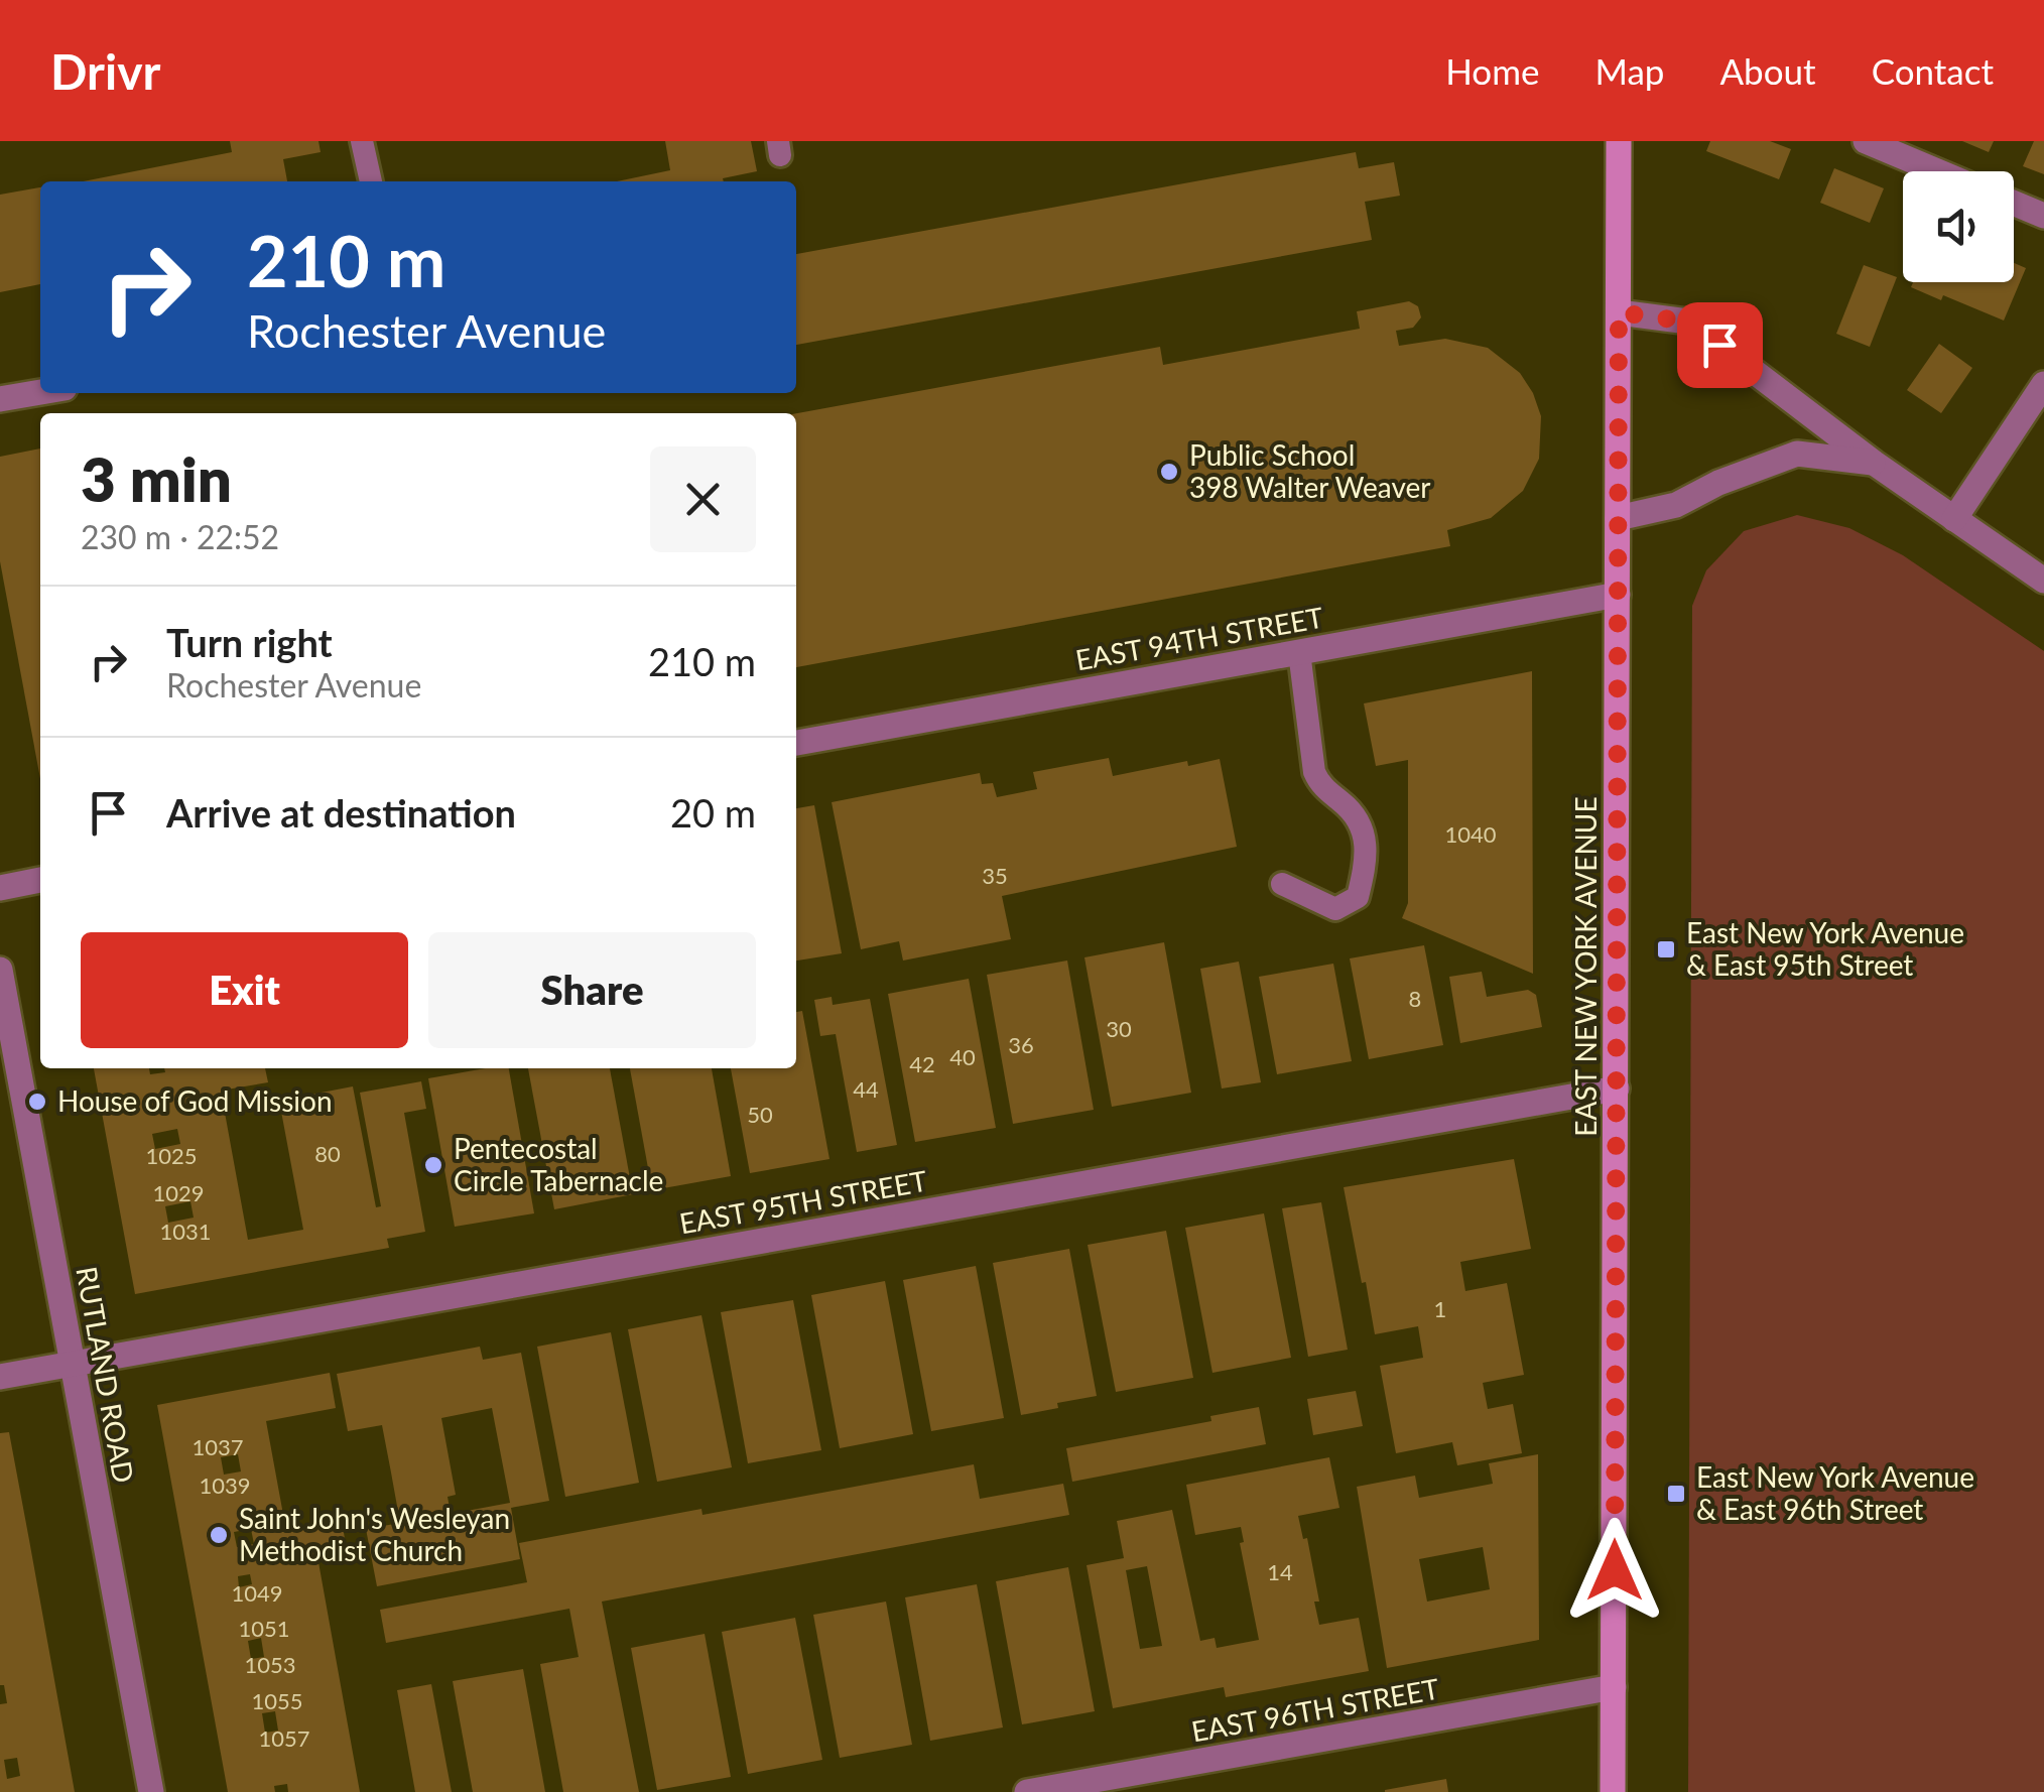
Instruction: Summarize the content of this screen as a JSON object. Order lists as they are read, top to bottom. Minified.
{"streets":{"main road":["EAST NEW YORK AVENUE"],"street":["EAST 94TH STREET","EAST 95TH STREET","RUTLAND ROAD","EAST 96TH STREET"]},"crossings":[["EAST 94TH STREET","EAST NEW YORK AVENUE"],["EAST NEW YORK AVENUE","EAST 95TH STREET"],["EAST NEW YORK AVENUE","EAST 96TH STREET"],["EAST 95TH STREET","RUTLAND ROAD"]],"places":{"other":["Public School 398 Walter Weaver","House of God Mission","Pentecostal Circle Tabernacle","Saint John's Wesleyan Methodist Church"],"transit":["East New York Avenue & East 95th Street","East New York Avenue & East 96th Street"]},"house_numbers":["1040","35","8","30","36","40","42","44","50","80","1025","1029","1031","1","1037","1039","14","1049","1051","1053","1055","1057"],"page":{"header":"Drivr","nav":["Home","Map","About","Contact"],"turn":["210 m","Rochester Avenue"],"heading":["3 min","230 m · 22:52"],"list":[{"name":"Turn right","note":"Rochester Avenue","value":"210 m"},{"name":"Arrive at destination","value":"20 m"}],"buttons":["Exit","Share"]}}
